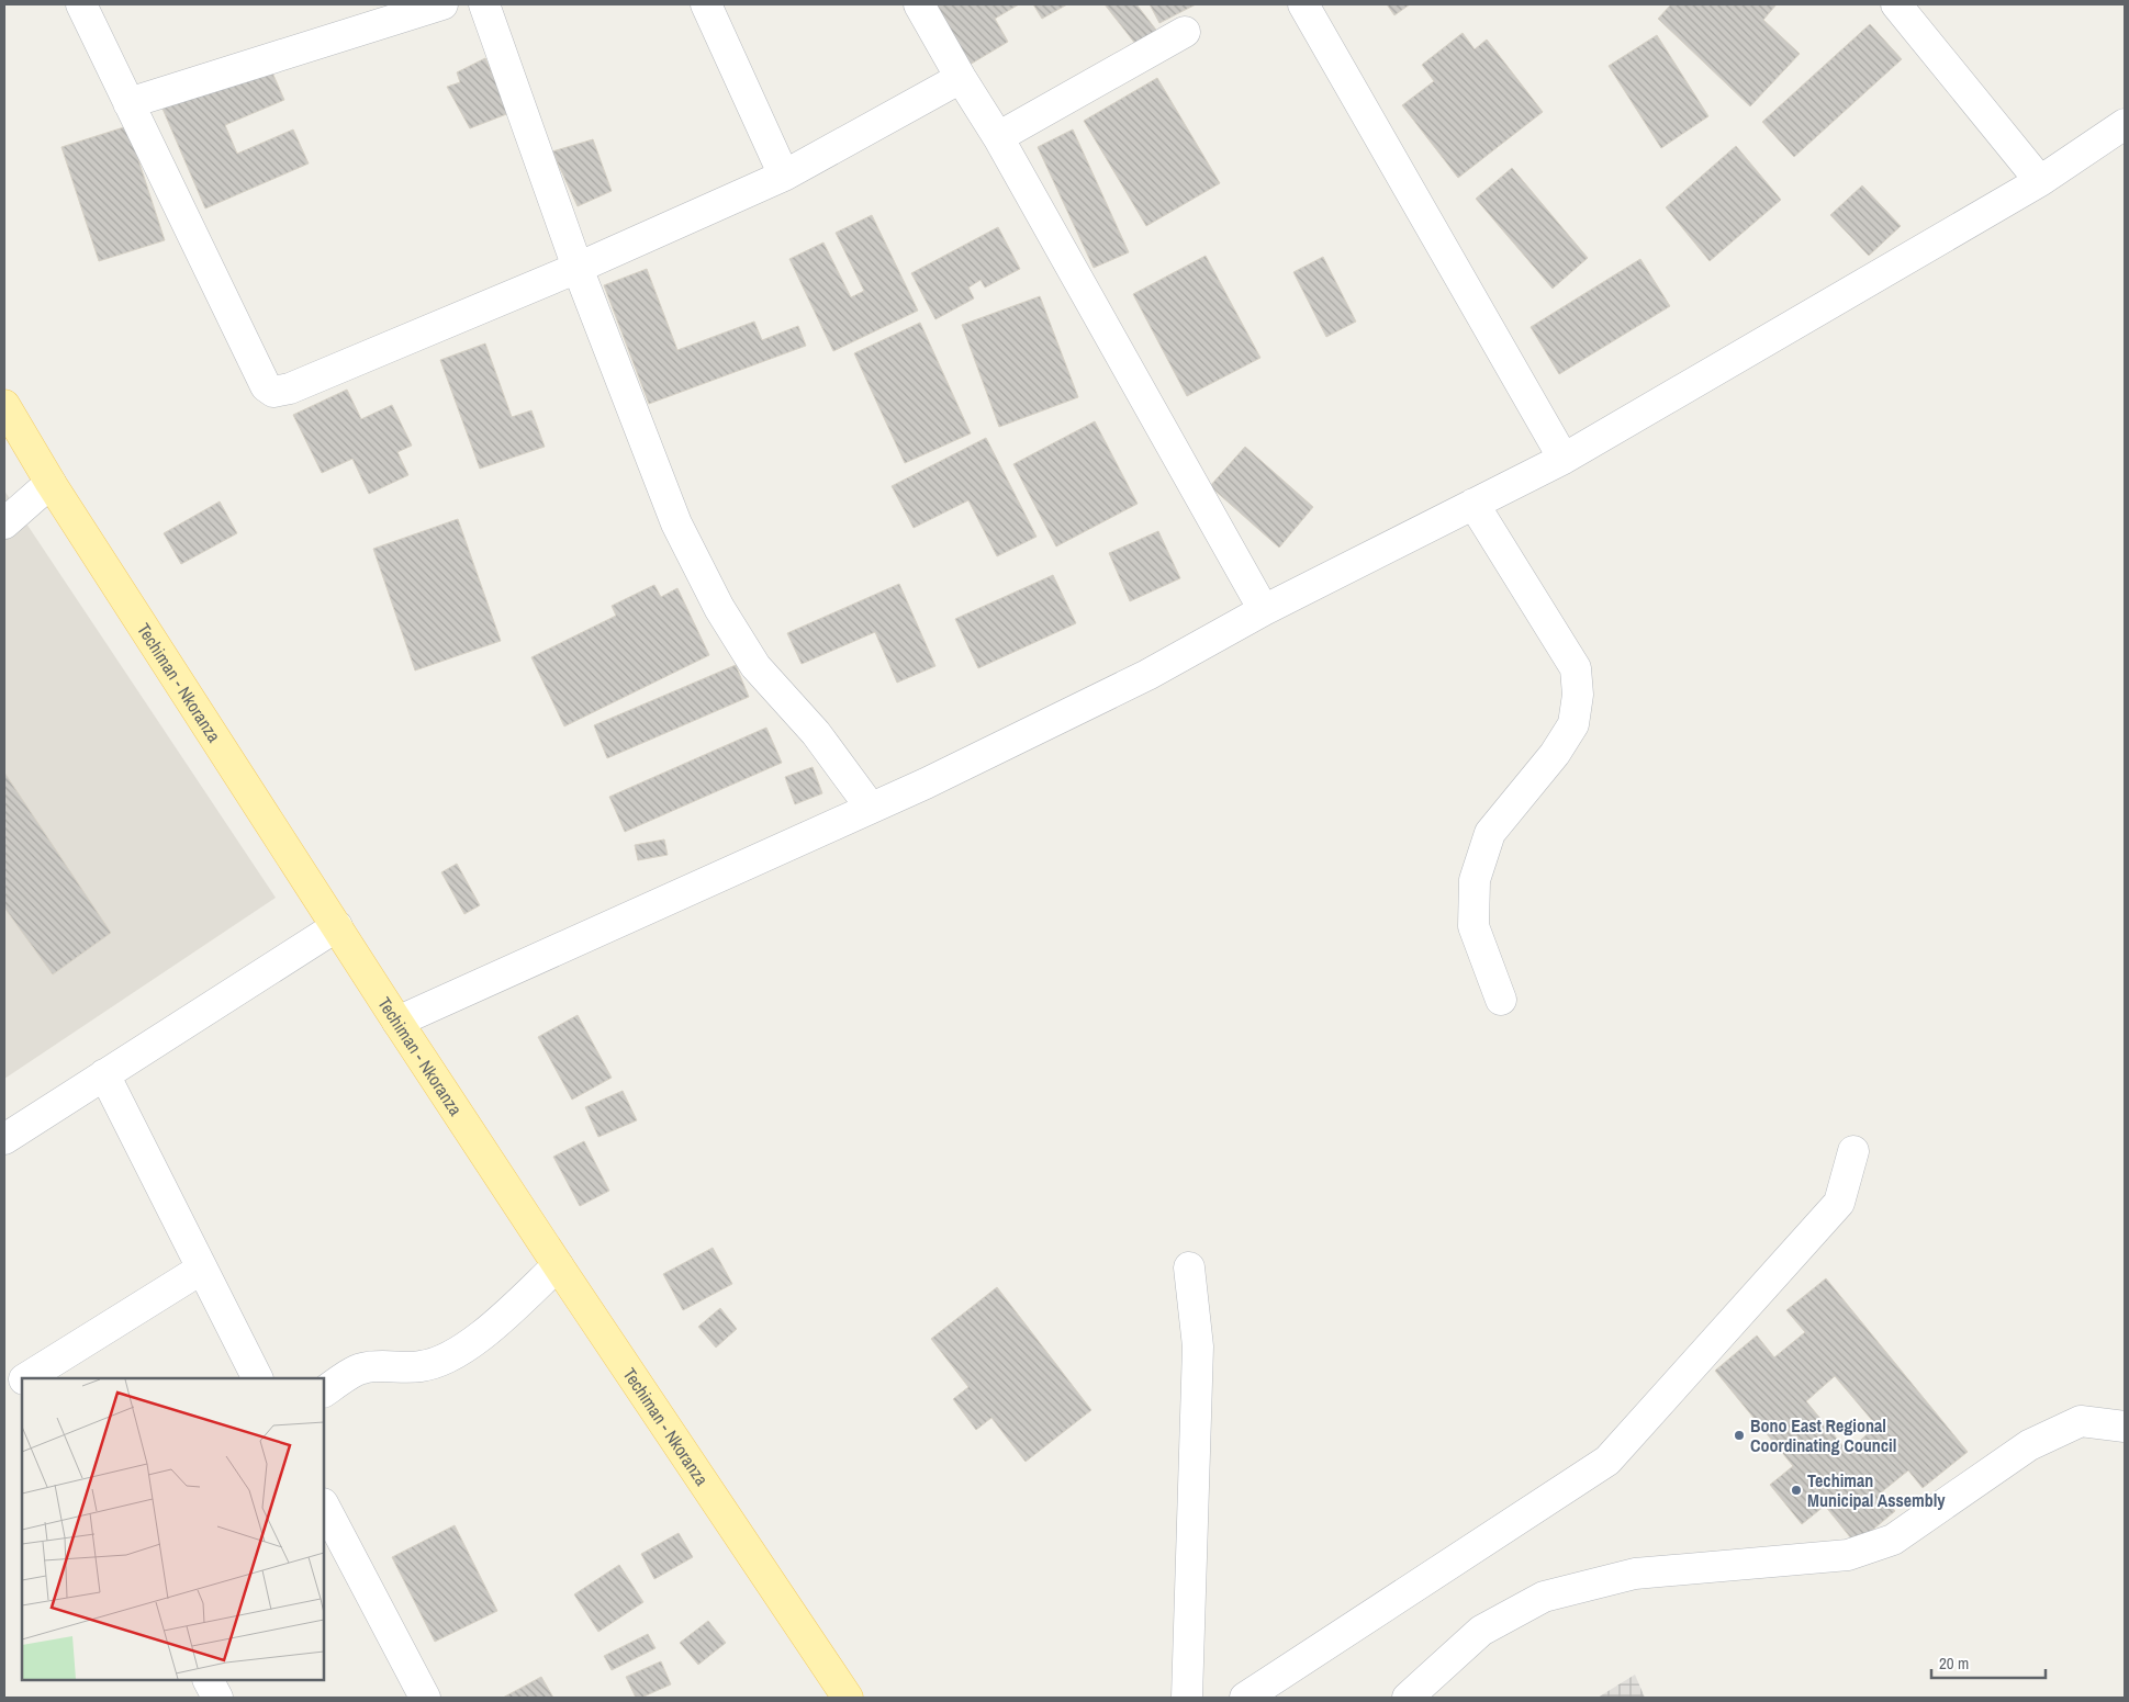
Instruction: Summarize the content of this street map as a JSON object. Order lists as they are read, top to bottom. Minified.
{"streets":{"main road":["Techiman - Nkoranza"]},"places":["Bono East Regional Coordinating Council","Techiman Municipal Assembly"],"scale_bar":"20 m"}
